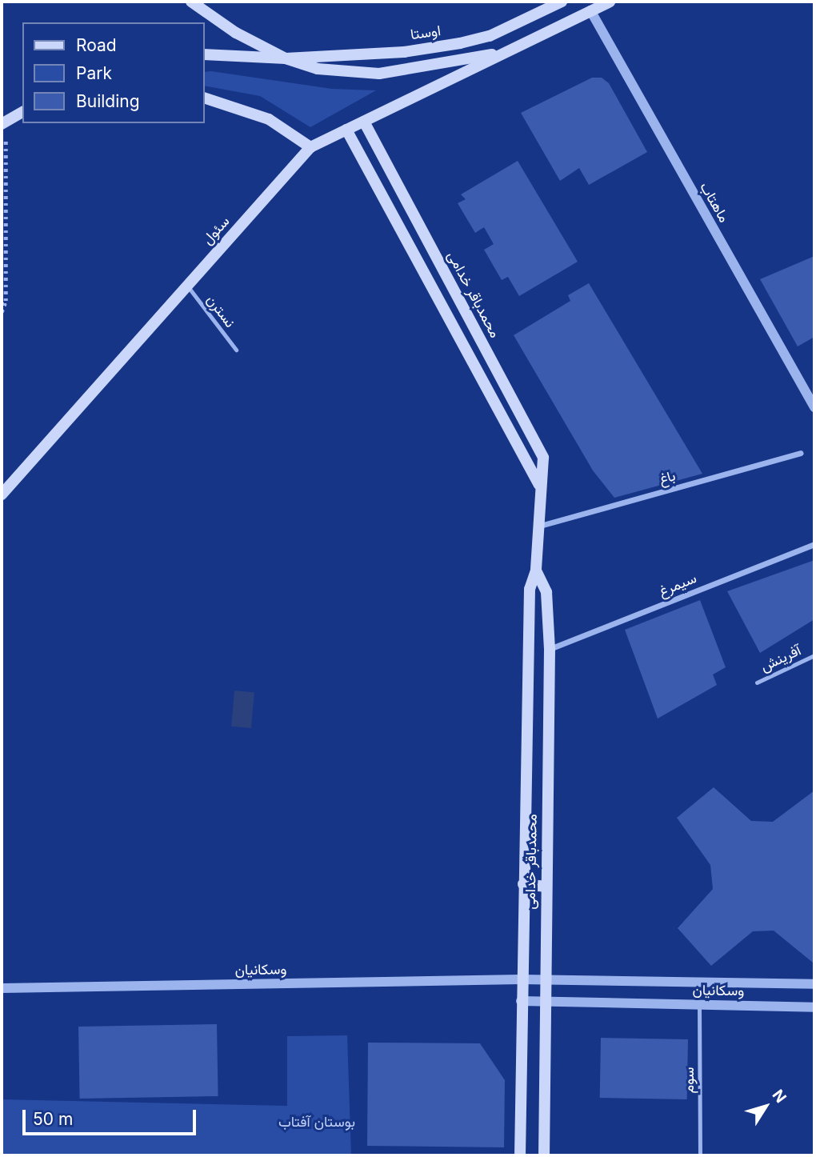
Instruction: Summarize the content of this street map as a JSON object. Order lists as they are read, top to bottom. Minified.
{"streets":{"main road":["اوستا","سئول","محمدباقر خدامی"],"street":["ماهتاب","باغ","سیمرغ","وسکانیان"],"lane":["نسترن","آفرینش","سوم"]},"crossings":[["اوستا","سئول"],["ماهتاب","سئول"],["سئول","محمدباقر خدامی"],["سئول","نسترن"],["محمدباقر خدامی","باغ"],["محمدباقر خدامی","سیمرغ"],["محمدباقر خدامی","وسکانیان"],["وسکانیان","سوم"]],"parks":["بوستان آفتاب"],"legend":["Road","Park","Building"],"scale_bar":"50 m","north":"top right"}
